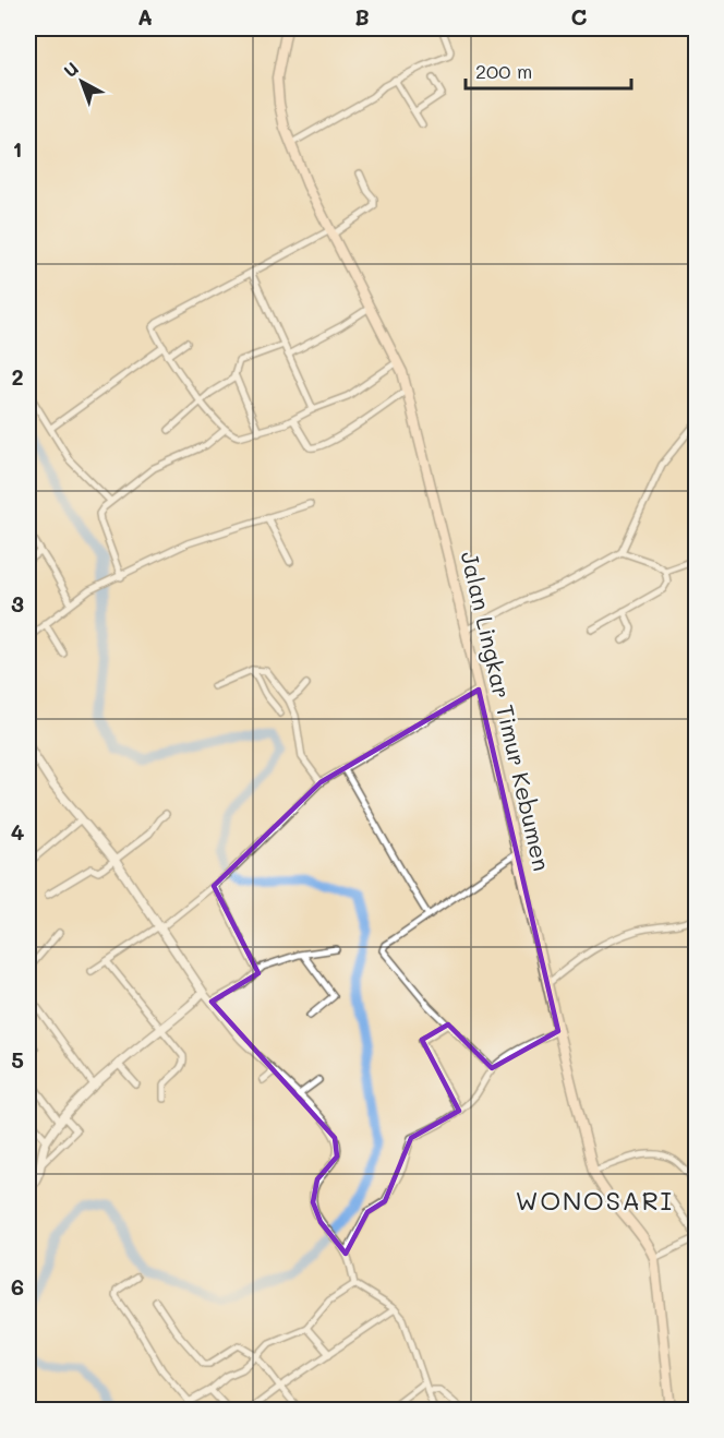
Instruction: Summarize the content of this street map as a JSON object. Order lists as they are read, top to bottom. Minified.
{"streets":{"main road":["Jalan Lingkar Timur Kebumen"]},"districts":["WONOSARI"],"scale_bar":"200 m","north":"top left","grid":{"columns":["A","B","C"],"rows":["1","2","3","4","5","6"]}}
